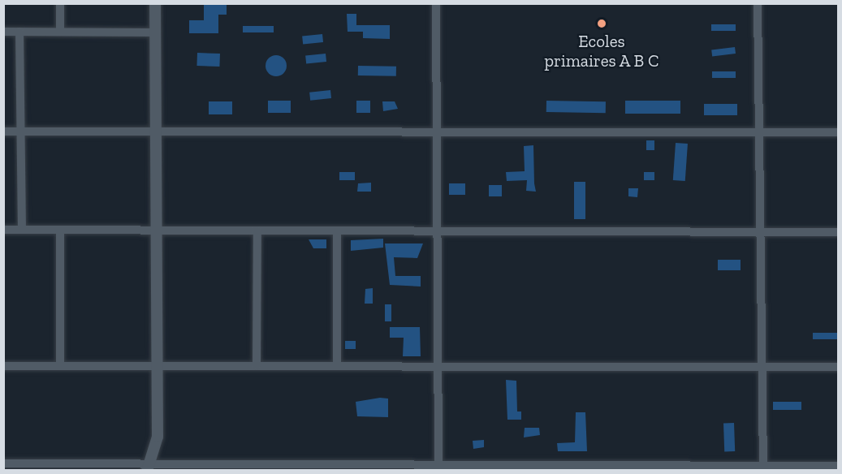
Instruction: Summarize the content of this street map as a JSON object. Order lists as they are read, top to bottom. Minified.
{"places":["Ecoles primaires A B C"]}
